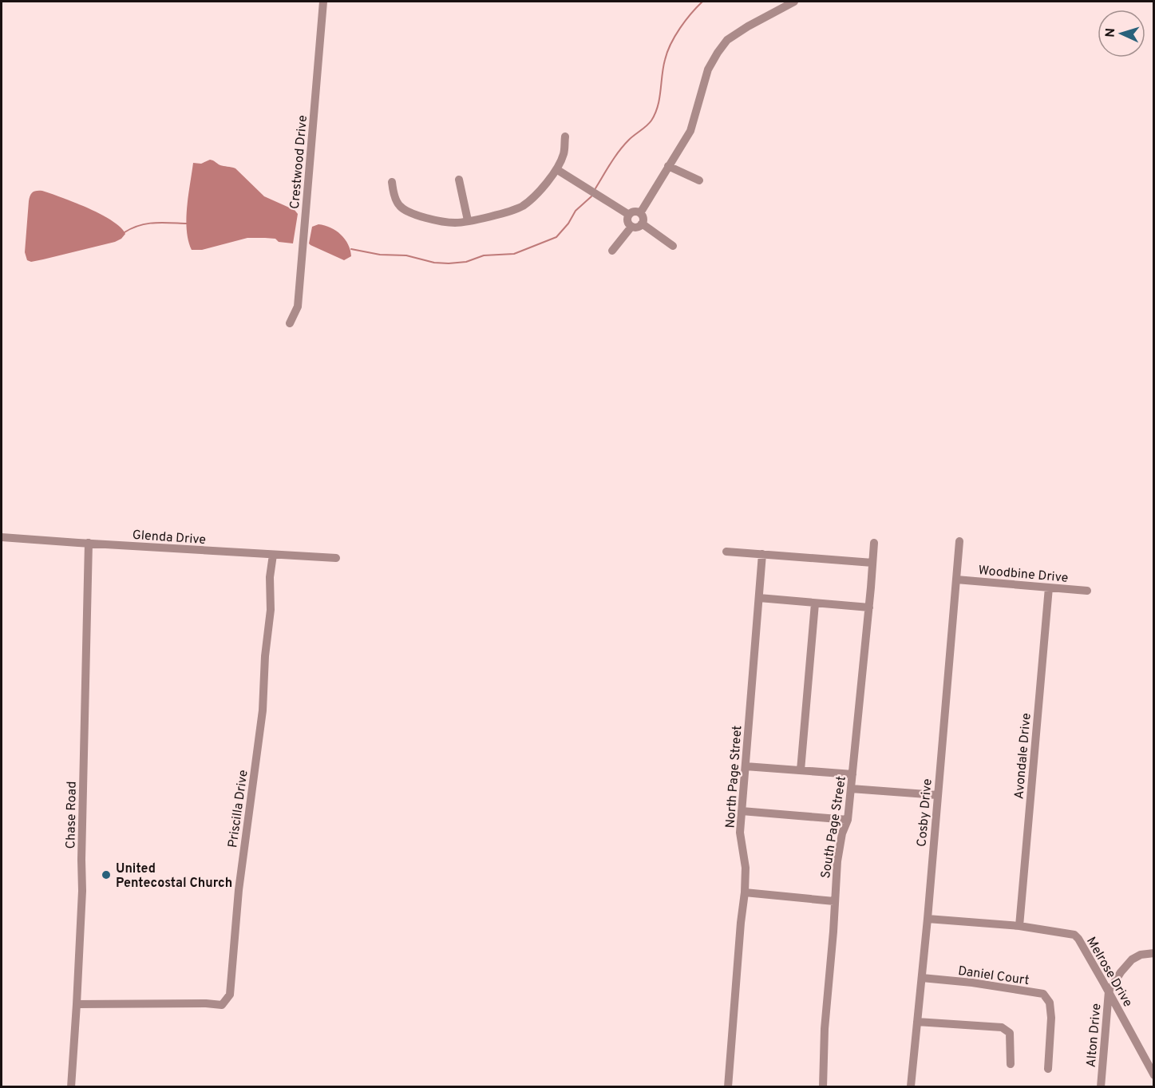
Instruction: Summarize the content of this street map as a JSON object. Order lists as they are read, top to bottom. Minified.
{"streets":{"street":["Crestwood Drive","Glenda Drive","Woodbine Drive","Avondale Drive","North Page Street","Priscilla Drive","Cosby Drive","Chase Road","South Page Street","Melrose Drive","Daniel Court","Alton Drive"]},"crossings":[["Glenda Drive","Priscilla Drive"],["Glenda Drive","Chase Road"],["Woodbine Drive","Avondale Drive"],["Woodbine Drive","Cosby Drive"],["Avondale Drive","Melrose Drive"],["Priscilla Drive","Chase Road"],["Cosby Drive","Melrose Drive"],["Cosby Drive","Daniel Court"],["Melrose Drive","Alton Drive"]],"places":["United Pentecostal Church"],"north":"left"}
